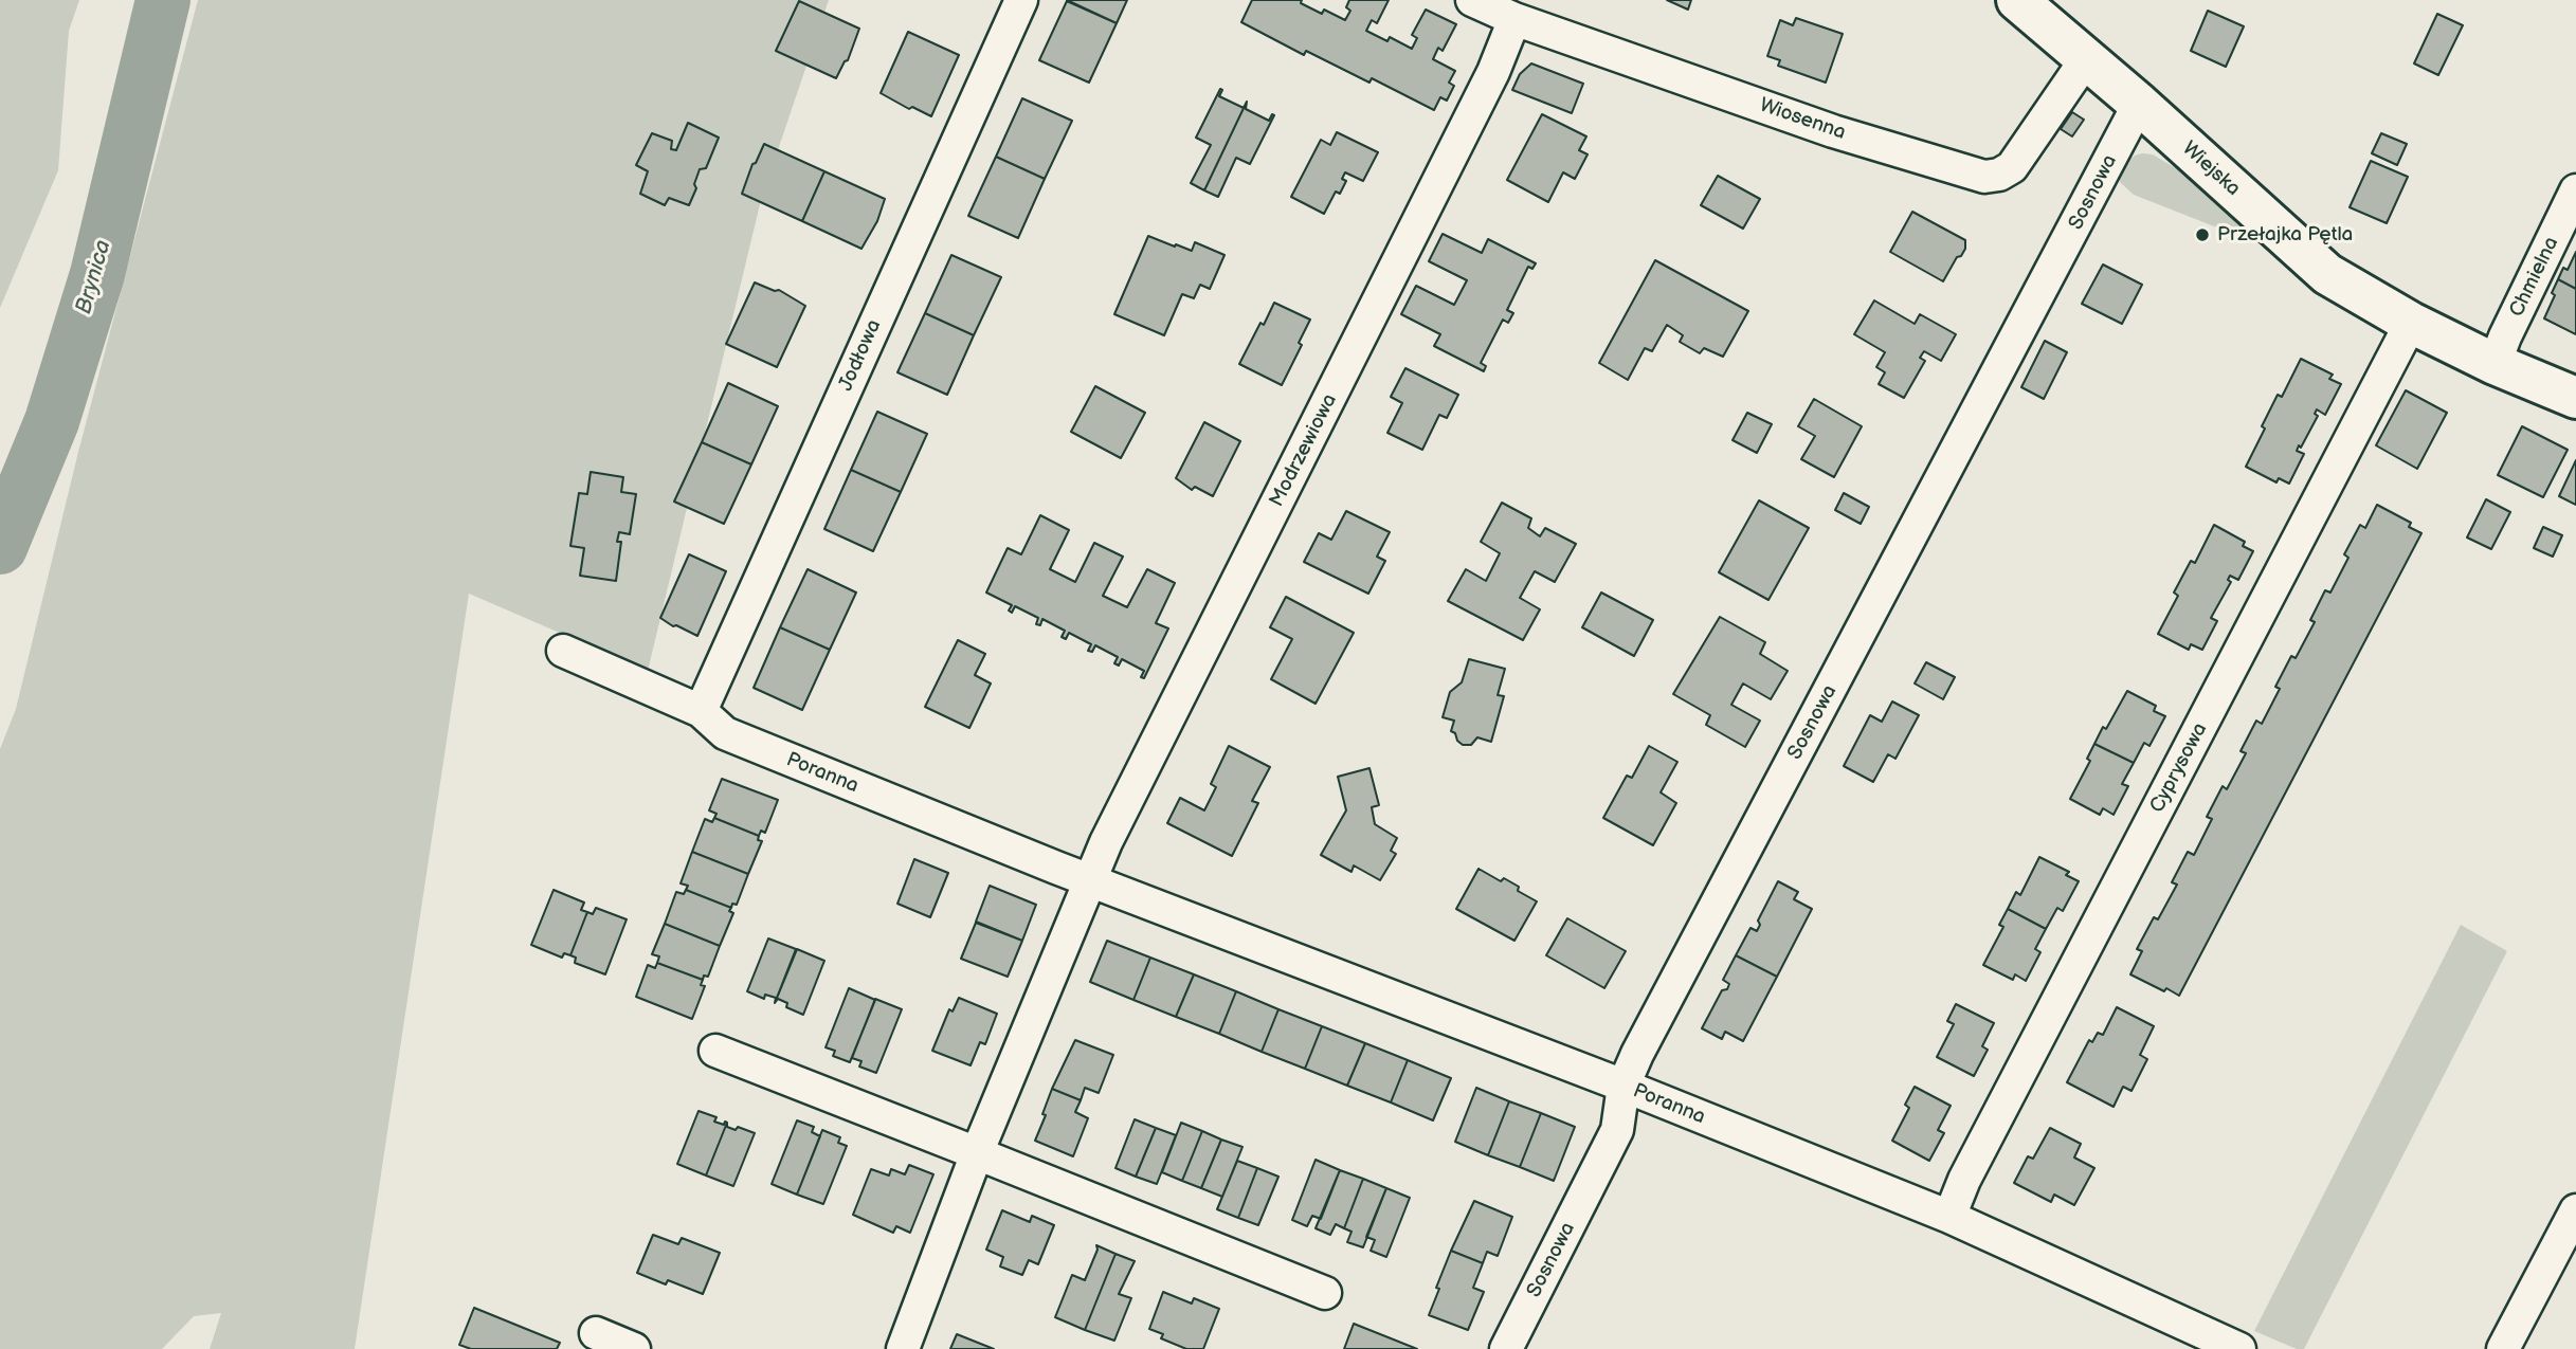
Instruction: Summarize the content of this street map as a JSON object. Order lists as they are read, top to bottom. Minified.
{"streets":{"street":["Wiosenna","Wiejska","Sosnowa","Chmielna","Jodłowa","Modrzewiowa","Cyprysowa","Poranna"]},"crossings":[["Wiosenna","Wiejska"],["Wiosenna","Modrzewiowa"],["Wiejska","Sosnowa"],["Wiejska","Chmielna"],["Wiejska","Cyprysowa"],["Sosnowa","Poranna"],["Jodłowa","Poranna"],["Modrzewiowa","Poranna"],["Cyprysowa","Poranna"]],"water":["Brynica"],"places":["Przełajka Pętla"]}
